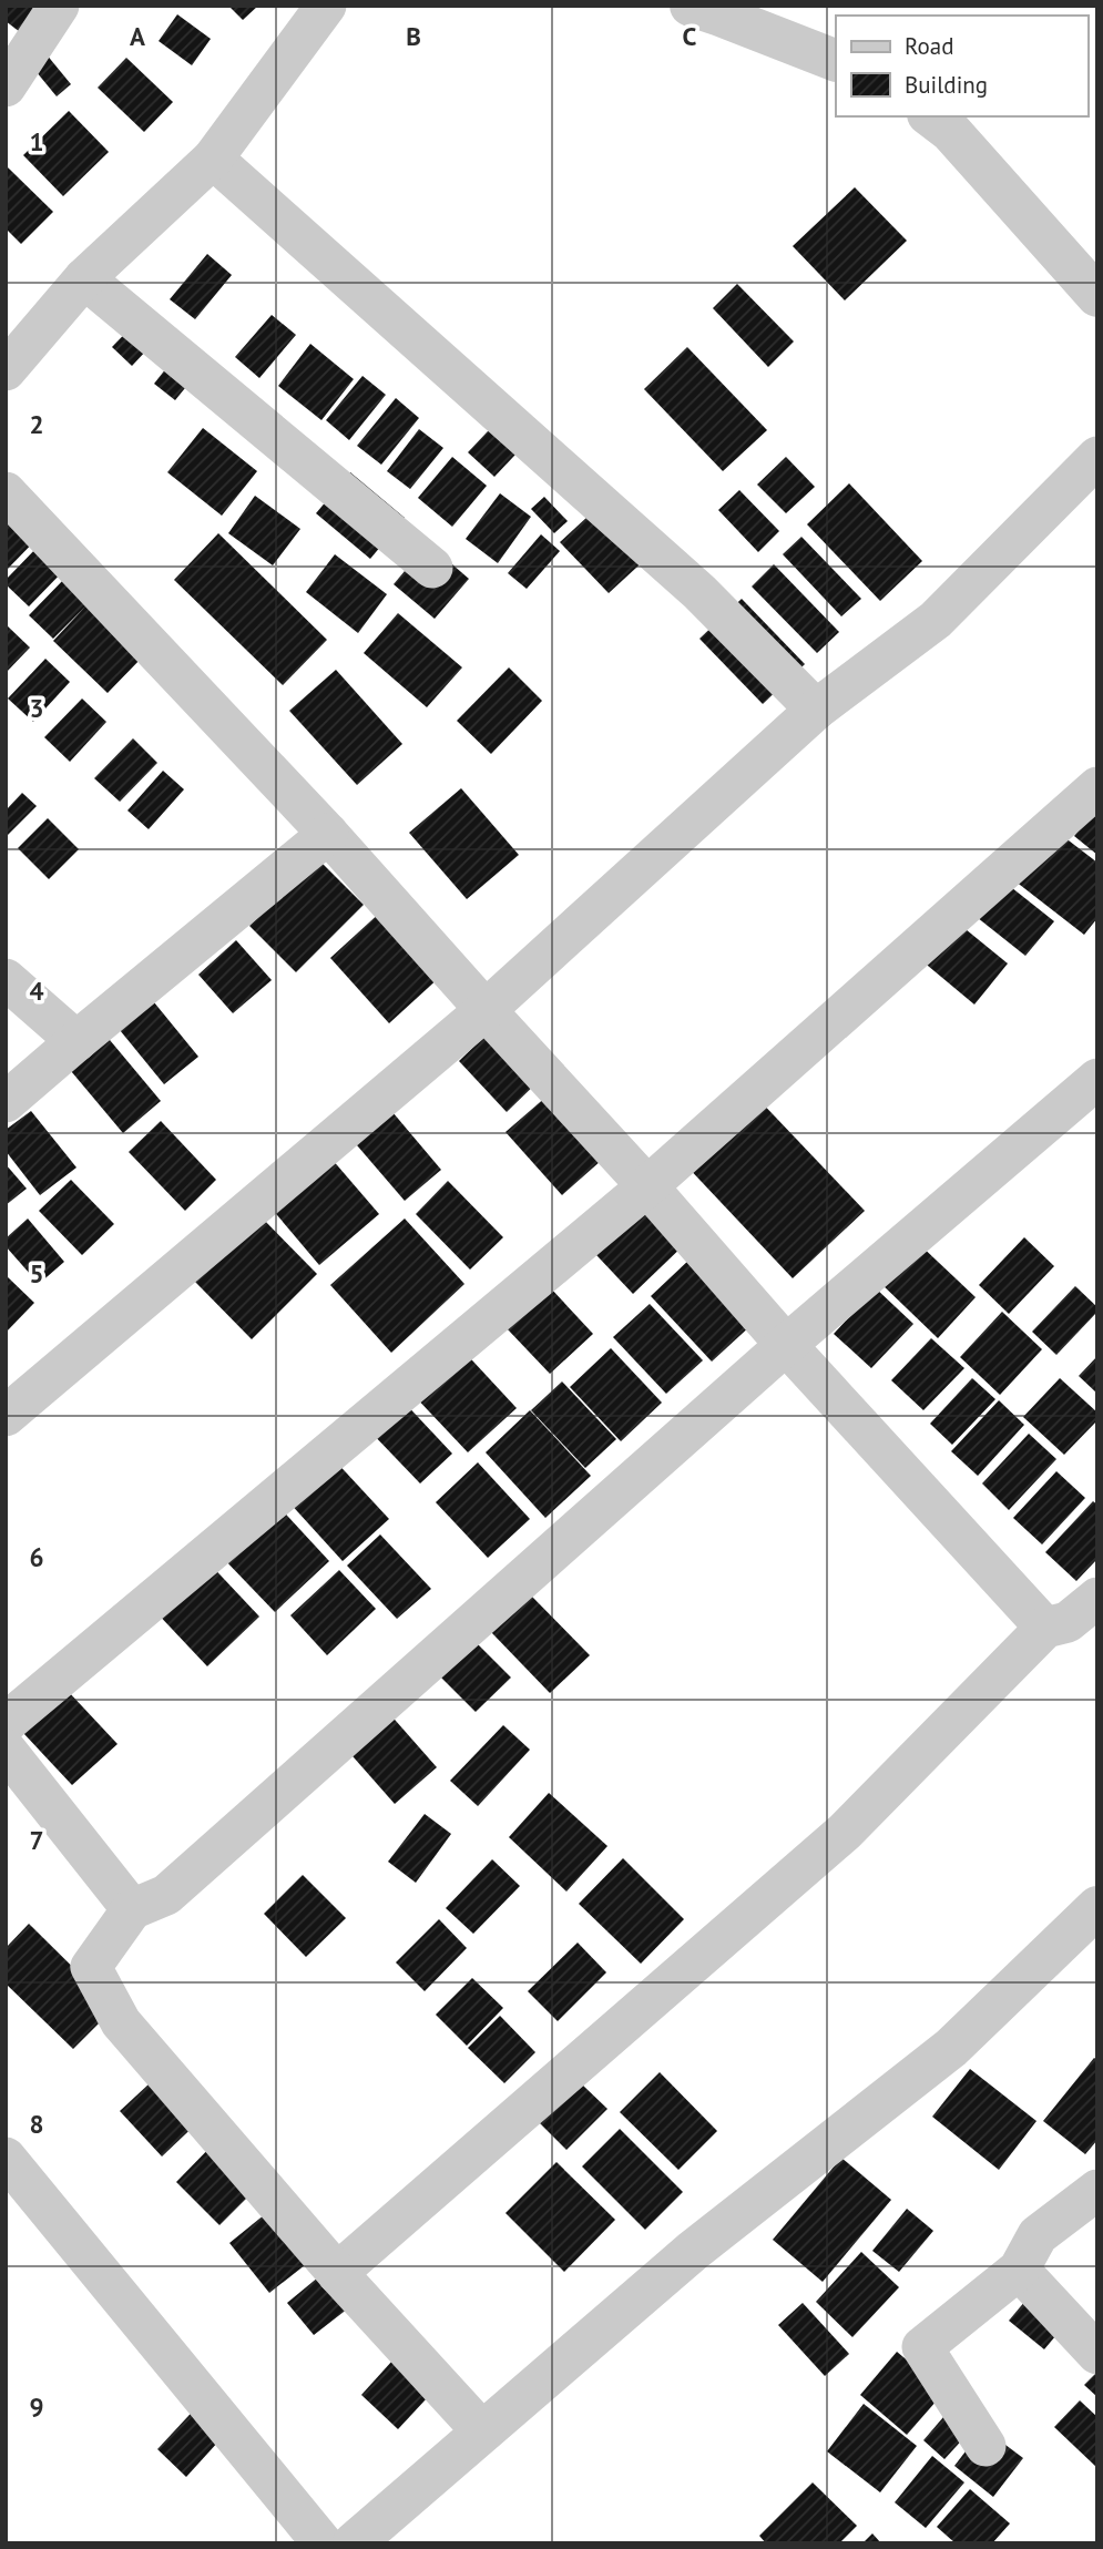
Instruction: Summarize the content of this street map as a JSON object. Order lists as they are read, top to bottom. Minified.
{"legend":["Road","Building"],"grid":{"columns":["A","B","C"],"rows":["1","2","3","4","5","6","7","8","9"]}}
